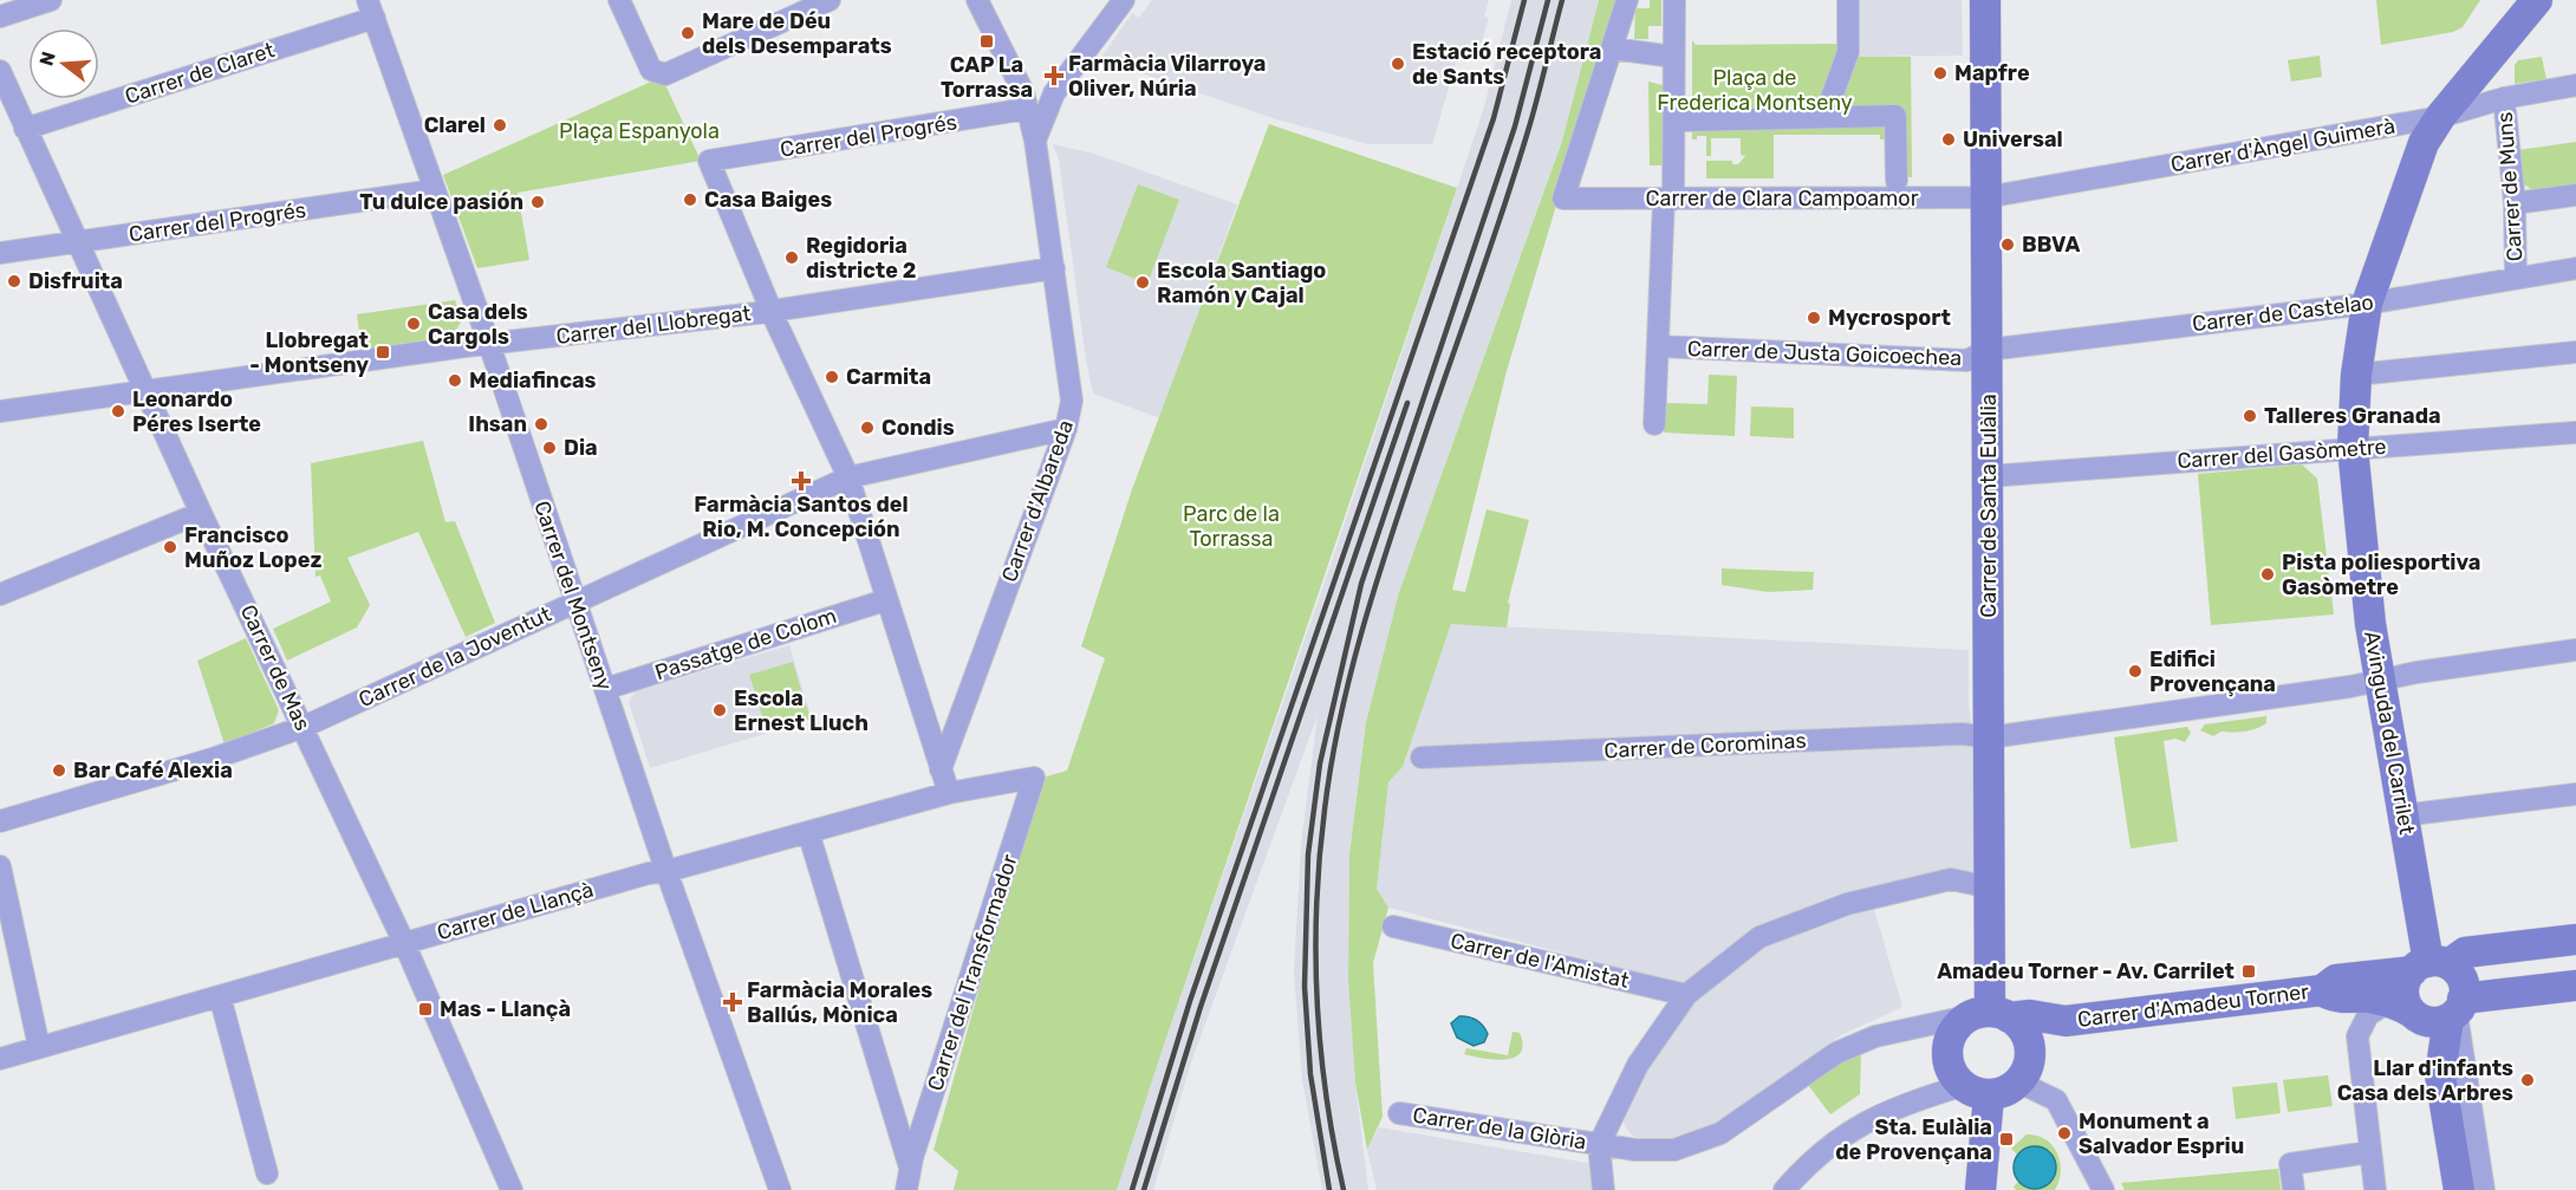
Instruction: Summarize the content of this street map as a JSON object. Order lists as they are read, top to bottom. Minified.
{"streets":{"street":["Carrer de Claret","Carrer del Progrés","Carrer d'Àngel Guimerà","Carrer de Muns","Carrer de Clara Campoamor","Carrer de Castelao","Carrer del Llobregat","Carrer de Justa Goicoechea","Carrer del Gasòmetre","Carrer d'Albareda","Carrer de Santa Eulàlia","Carrer del Montseny","Passatge de Colom","Carrer de la Joventut","Carrer de Mas","Avinguda del Carrilet","Carrer de Corominas","Carrer de Llançà","Carrer de l'Amistat","Carrer del Transformador","Carrer d'Amadeu Torner","Carrer de la Glòria"]},"crossings":[["Carrer de Claret","Carrer del Montseny"],["Carrer de Claret","Carrer de Mas"],["Carrer del Progrés","Carrer del Llobregat"],["Carrer del Progrés","Carrer d'Albareda"],["Carrer del Progrés","Carrer del Montseny"],["Carrer del Progrés","Carrer de Mas"],["Carrer d'Àngel Guimerà","Carrer de Muns"],["Carrer d'Àngel Guimerà","Carrer de Clara Campoamor"],["Carrer d'Àngel Guimerà","Carrer de Santa Eulàlia"],["Carrer d'Àngel Guimerà","Avinguda del Carrilet"],["Carrer de Muns","Carrer de Castelao"],["Carrer de Clara Campoamor","Carrer de Santa Eulàlia"],["Carrer de Castelao","Carrer de Justa Goicoechea"],["Carrer de Castelao","Carrer de Santa Eulàlia"],["Carrer de Castelao","Avinguda del Carrilet"],["Carrer del Llobregat","Carrer d'Albareda"],["Carrer del Llobregat","Carrer del Montseny"],["Carrer del Llobregat","Carrer de Mas"],["Carrer de Justa Goicoechea","Carrer de Santa Eulàlia"],["Carrer del Gasòmetre","Carrer de Santa Eulàlia"],["Carrer del Gasòmetre","Avinguda del Carrilet"],["Carrer d'Albareda","Carrer de la Joventut"],["Carrer de Santa Eulàlia","Carrer de Corominas"],["Carrer de Santa Eulàlia","Carrer d'Amadeu Torner"],["Carrer de Santa Eulàlia","Carrer de la Glòria"],["Carrer del Montseny","Passatge de Colom"],["Carrer del Montseny","Carrer de la Joventut"],["Carrer del Montseny","Carrer de Llançà"],["Carrer de la Joventut","Carrer de Mas"],["Carrer de Mas","Carrer de Llançà"],["Avinguda del Carrilet","Carrer de Corominas"],["Avinguda del Carrilet","Carrer d'Amadeu Torner"],["Carrer de Llançà","Carrer del Transformador"],["Carrer d'Amadeu Torner","Carrer de la Glòria"]],"parks":["Plaça de Frederica Montseny","Plaça Espanyola","Parc de la Torrassa"],"places":{"other":["Mare de Déu dels Desemparats","Estació receptora de Sants","Mapfre","Clarel","Universal","Casa Baiges","Tu dulce pasión","BBVA","Regidoria districte 2","Disfruita","Escola Santiago Ramón y Cajal","Mycrosport","Casa dels Cargols","Carmita","Mediafincas","Leonardo Péres Iserte","Talleres Granada","Ihsan","Condis","Dia","Francisco Muñoz Lopez","Pista poliesportiva Gasòmetre","Edifici Provençana","Escola Ernest Lluch","Bar Café Alexia","Llar d'infants Casa dels Arbres","Monument a Salvador Espriu"],"transit":["CAP La Torrassa","Llobregat - Montseny","Amadeu Torner - Av. Carrilet","Mas - Llançà","Sta. Eulàlia de Provençana"],"health":["Farmàcia Vilarroya Oliver, Núria","Farmàcia Santos del Rio, M. Concepción","Farmàcia Morales Ballús, Mònica"]},"north":"left"}
